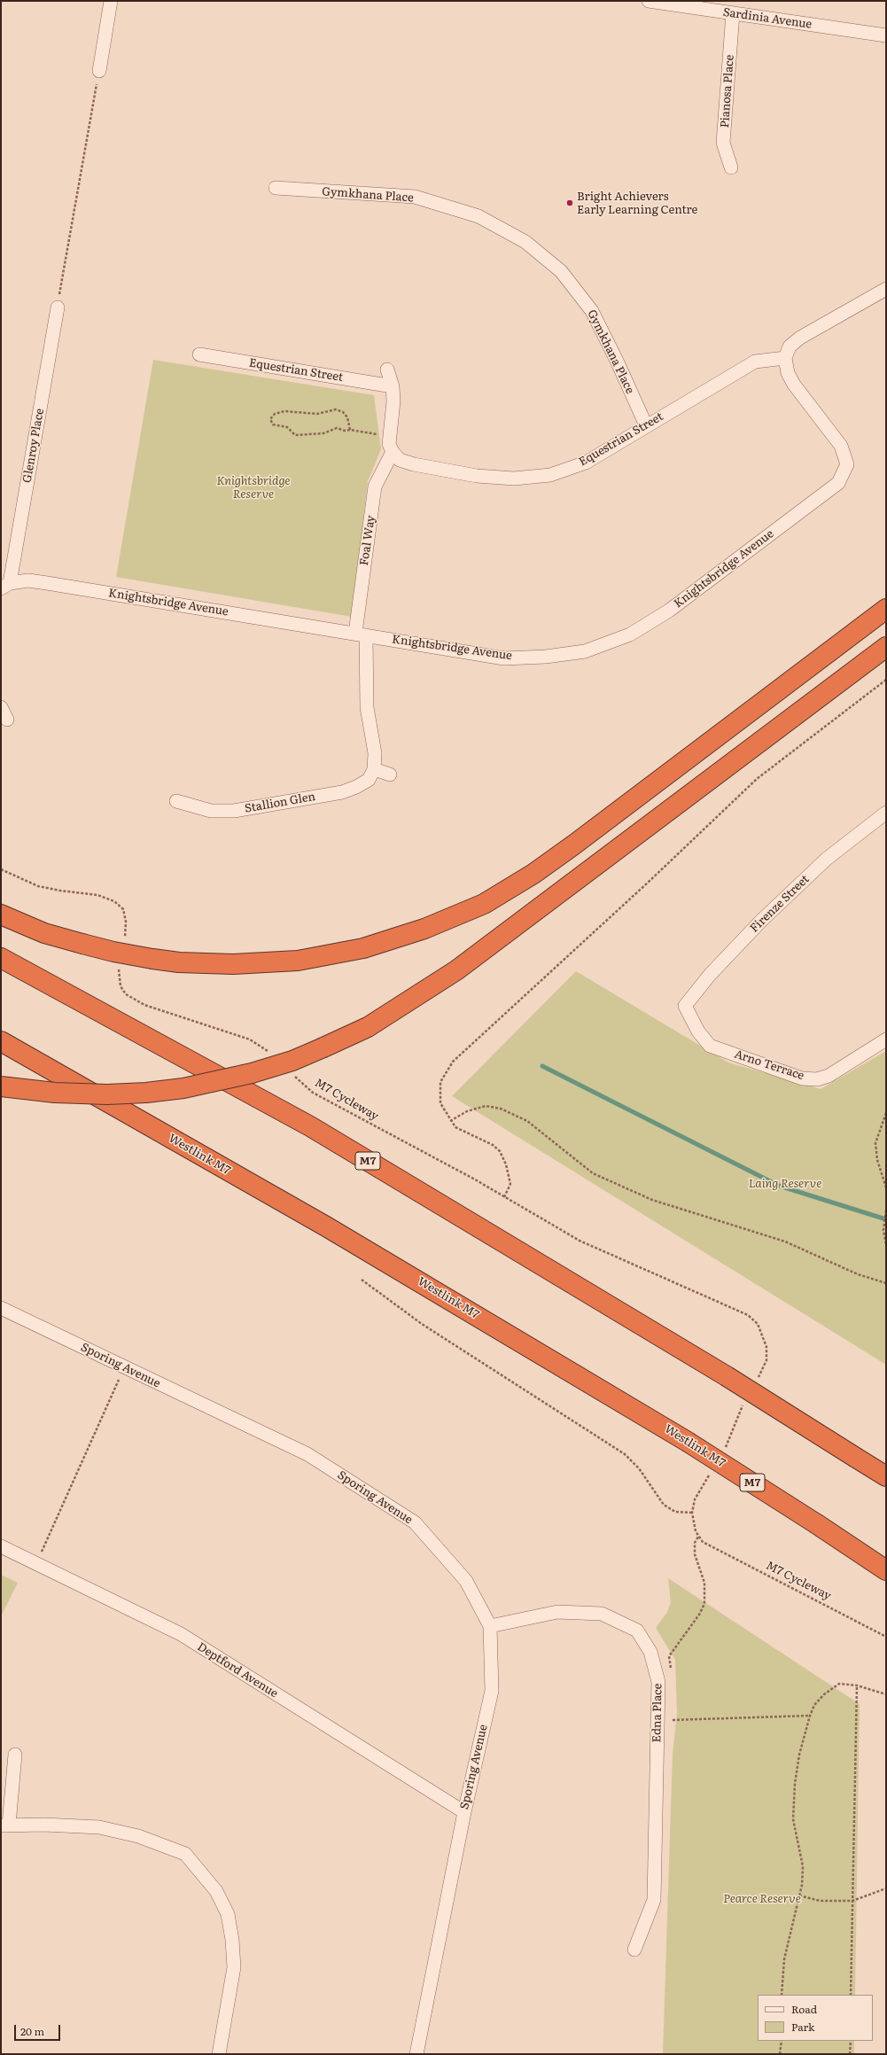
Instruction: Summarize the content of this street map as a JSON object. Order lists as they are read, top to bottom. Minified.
{"streets":{"highway":["Westlink M7","M7"],"street":["Sardinia Avenue","Pianosa Place","Gymkhana Place","Equestrian Street","Glenroy Place","Foal Way","Knightsbridge Avenue","Stallion Glen","Firenze Street","Arno Terrace","Sporing Avenue","Deptford Avenue","Edna Place"],"path":["M7 Cycleway"]},"crossings":[["Sardinia Avenue","Pianosa Place"],["Gymkhana Place","Equestrian Street"],["Equestrian Street","Foal Way"],["Equestrian Street","Knightsbridge Avenue"],["Glenroy Place","Knightsbridge Avenue"],["Foal Way","Knightsbridge Avenue"],["Firenze Street","Arno Terrace"],["Sporing Avenue","Deptford Avenue"],["Sporing Avenue","Edna Place"]],"parks":["Knightsbridge Reserve","Laing Reserve","Pearce Reserve"],"places":["Bright Achievers Early Learning Centre"],"legend":["Road","Park"],"scale_bar":"20 m"}
